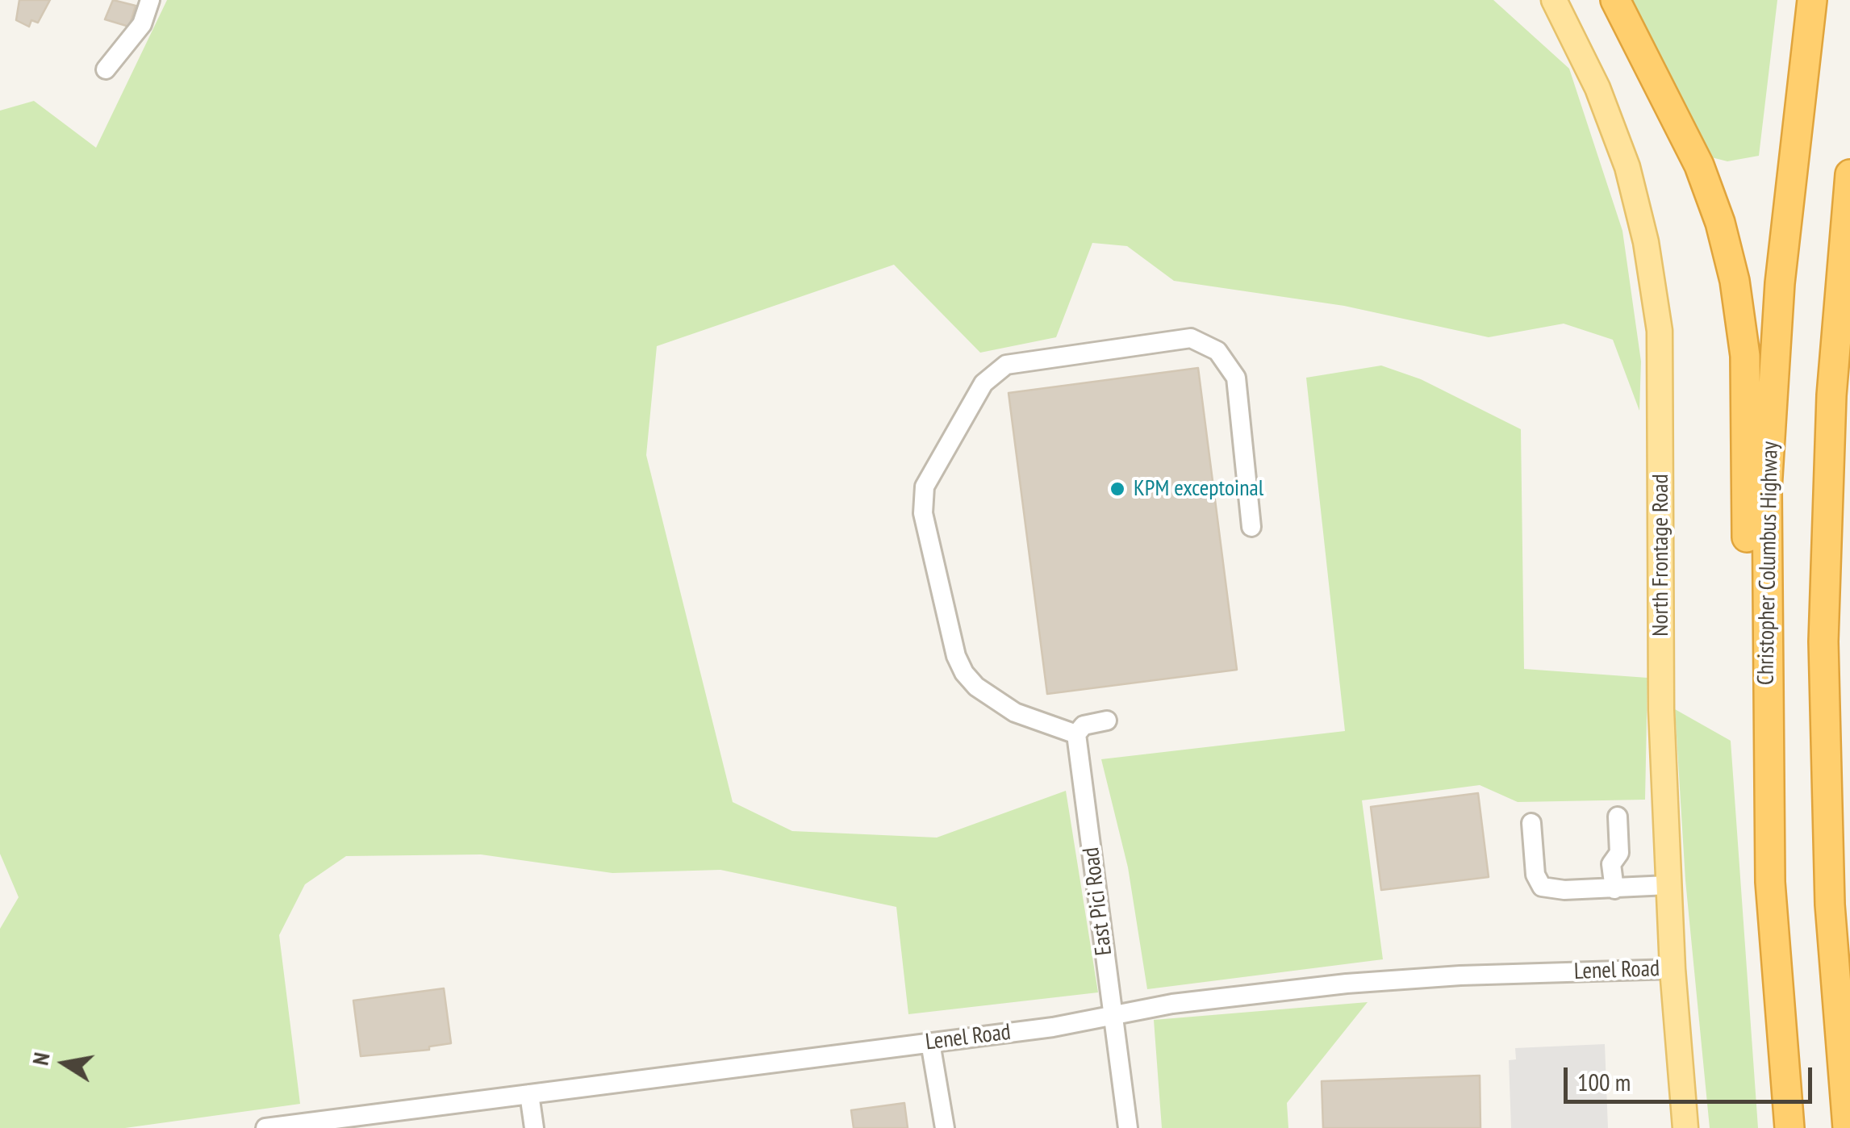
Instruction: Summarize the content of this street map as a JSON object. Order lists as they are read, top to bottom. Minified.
{"streets":{"highway":["Christopher Columbus Highway"],"main road":["North Frontage Road"],"street":["East Pici Road","Lenel Road"]},"crossings":[["North Frontage Road","Lenel Road"],["East Pici Road","Lenel Road"]],"places":["KPM exceptoinal"],"scale_bar":"100 m","north":"left"}
